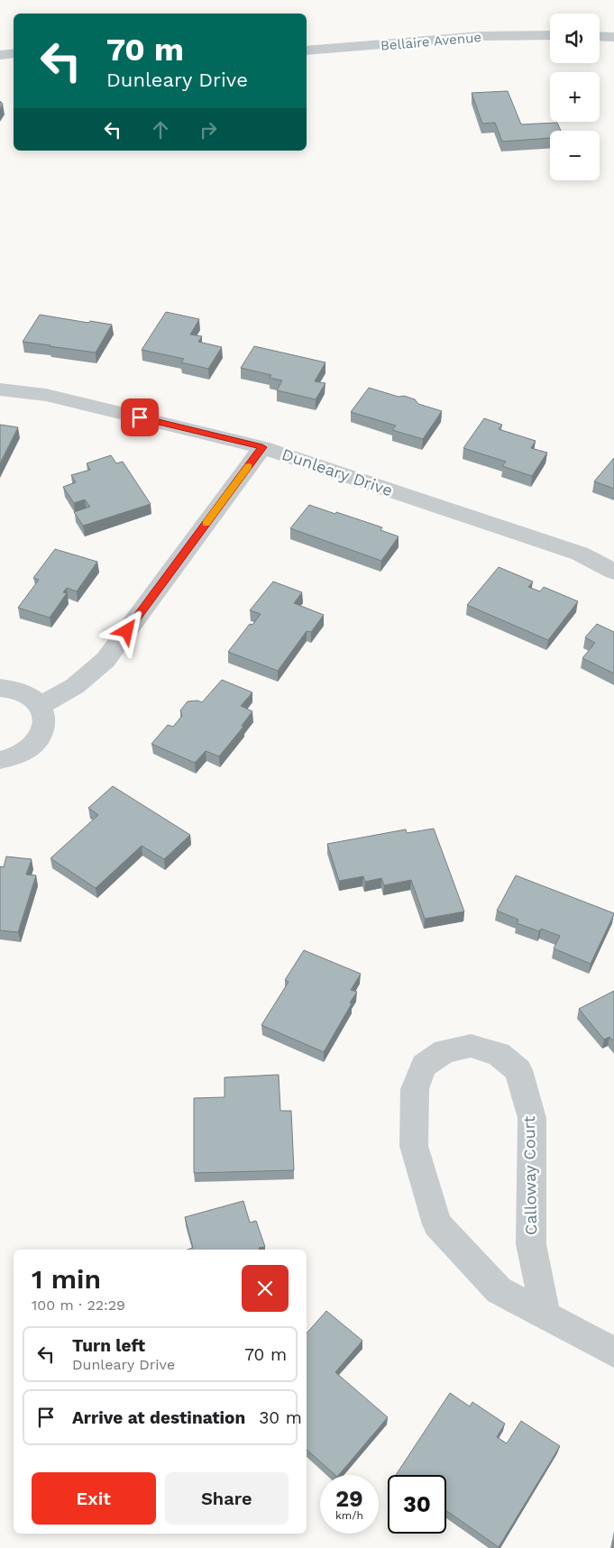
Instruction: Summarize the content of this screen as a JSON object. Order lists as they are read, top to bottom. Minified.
{"streets":{"street":["Bellaire Avenue","Dunleary Drive","Calloway Court"]},"page":{"map_buttons":["+","−"],"turn":["70 m","Dunleary Drive"],"heading":["1 min","100 m · 22:29"],"list":[{"name":"Turn left","note":"Dunleary Drive","value":"70 m"},{"name":"Arrive at destination","value":"30 m"}],"buttons":["Exit","Share"],"speed":"29 km/h","limit":"30"}}
